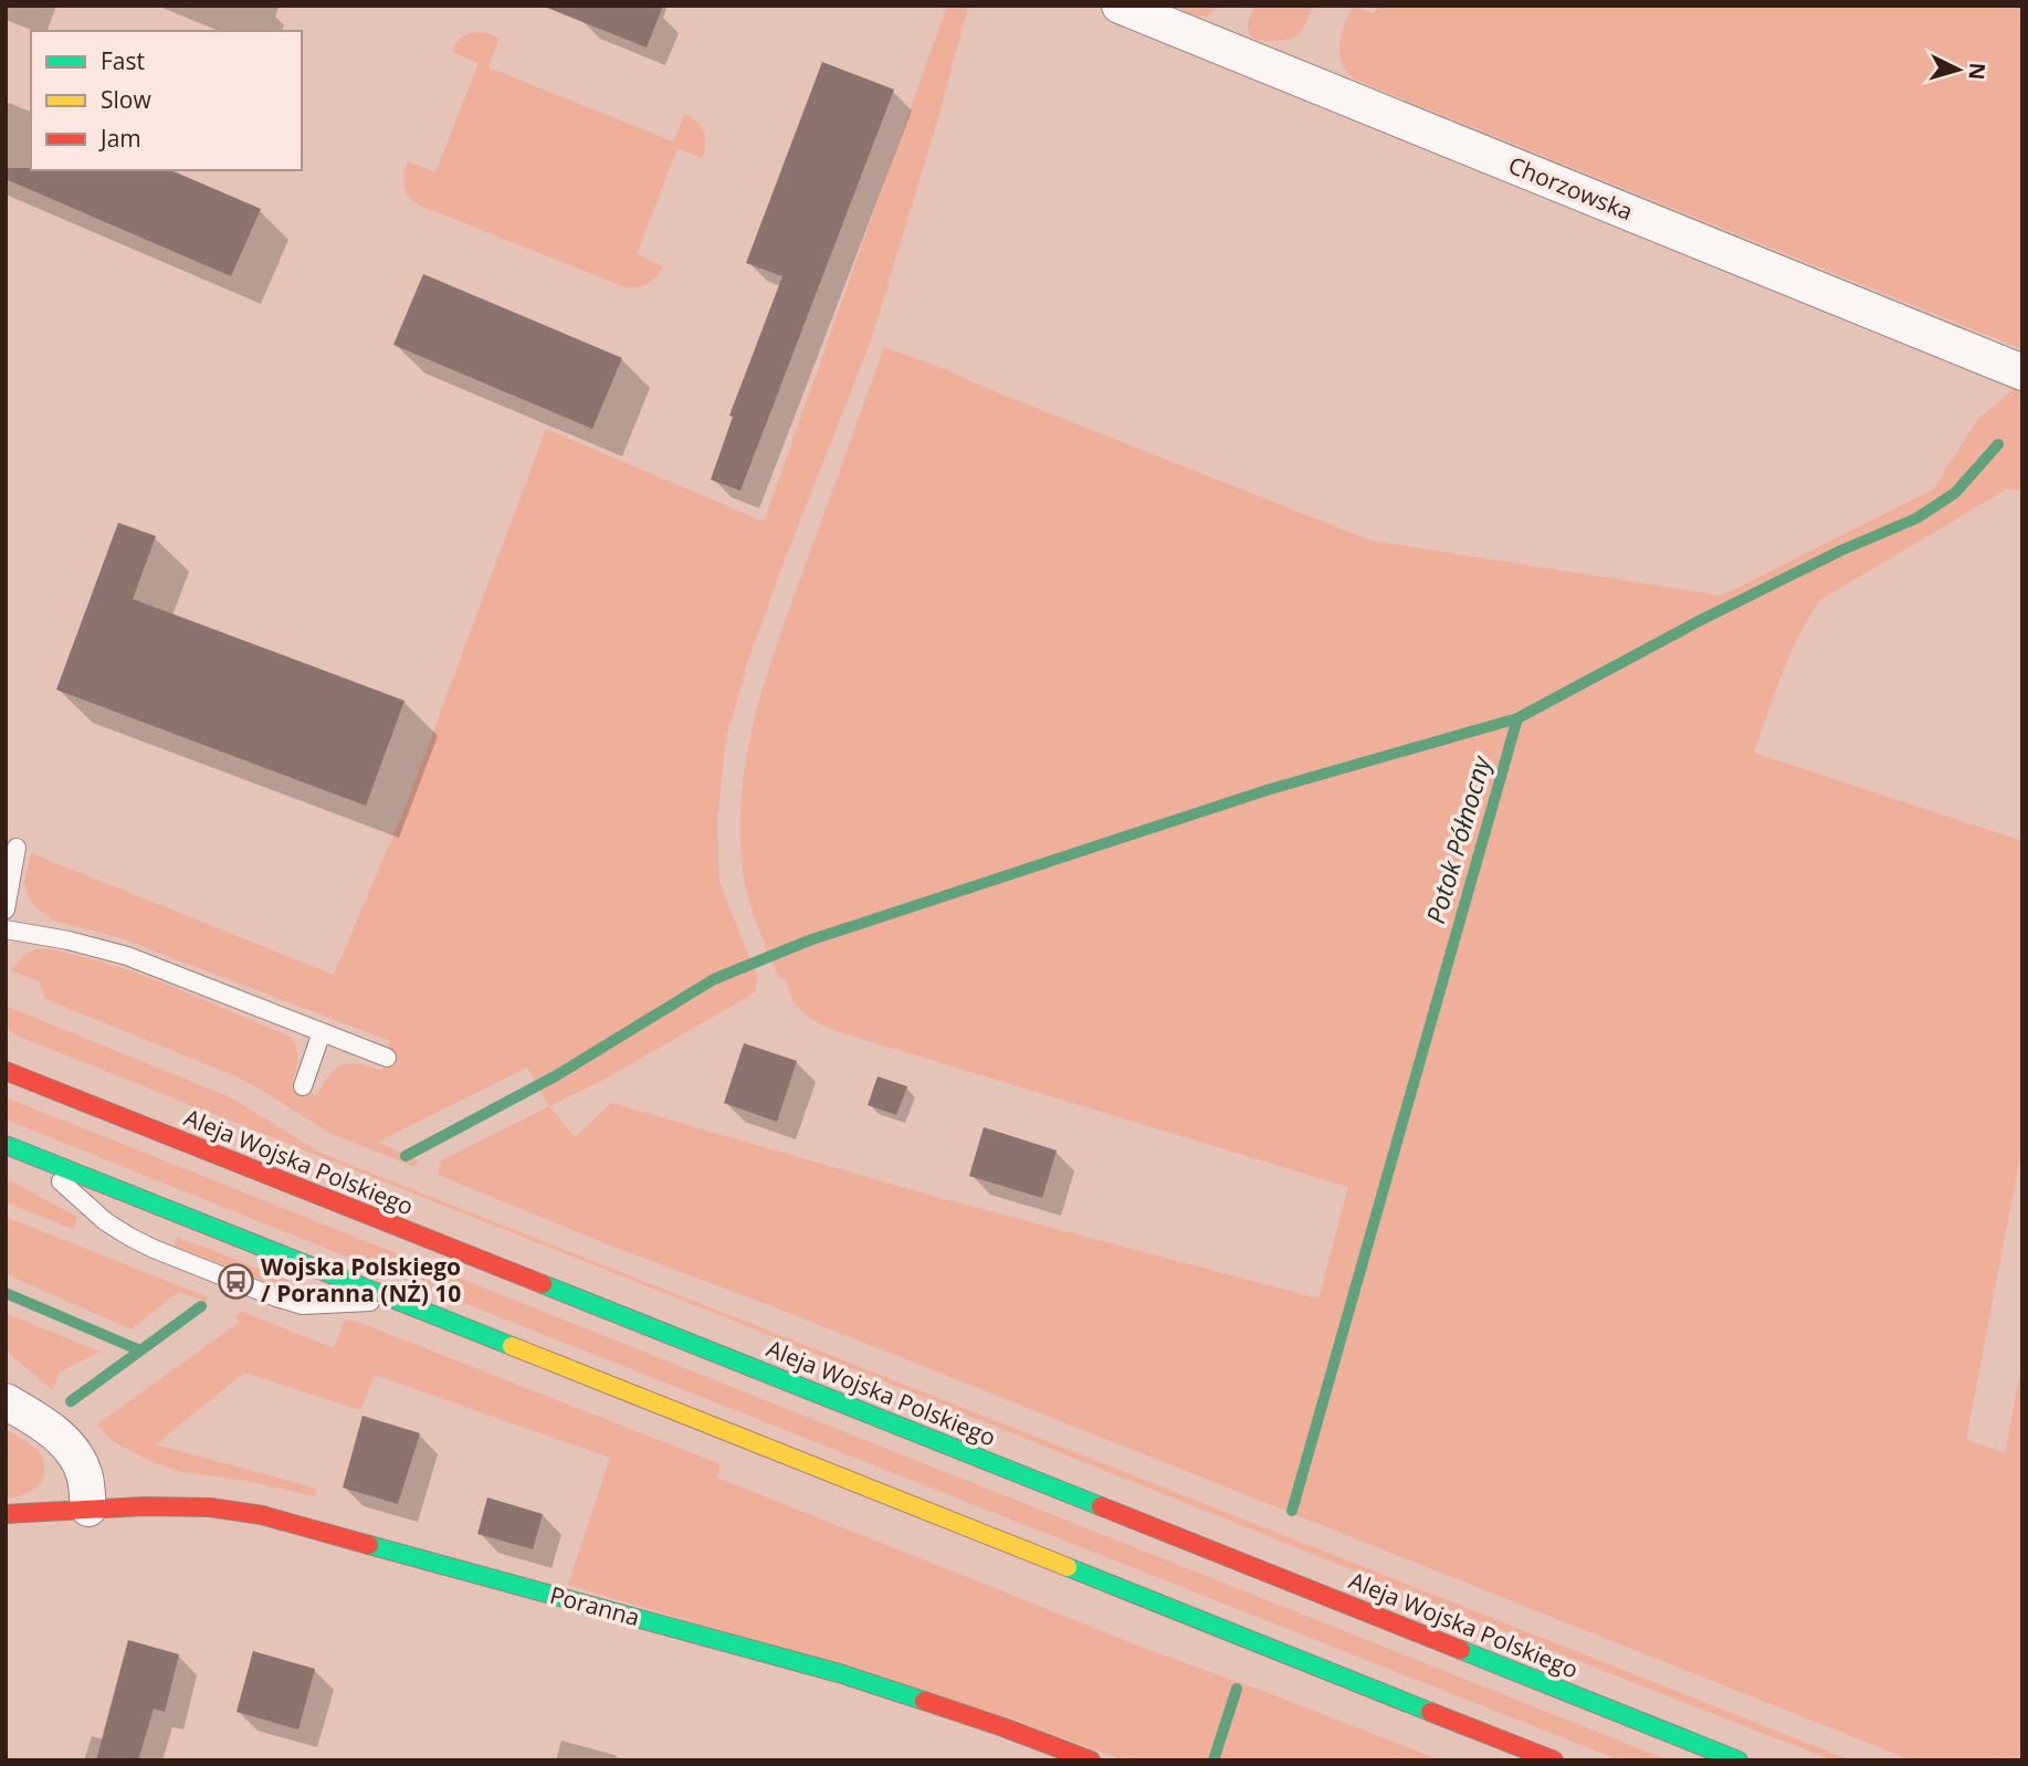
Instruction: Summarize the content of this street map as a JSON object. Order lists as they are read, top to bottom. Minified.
{"streets":{"main road":["Aleja Wojska Polskiego","Poranna"],"street":["Chorzowska"]},"water":["Potok Północny"],"places":{"bus stop":["Wojska Polskiego / Poranna (NŻ) 10"]},"legend":["Fast","Slow","Jam"],"north":"right"}
